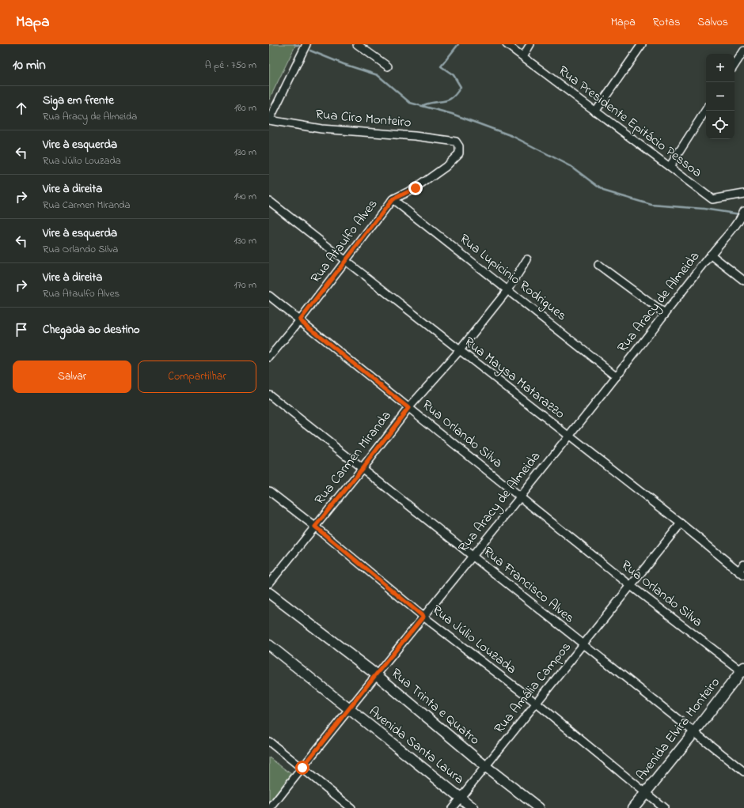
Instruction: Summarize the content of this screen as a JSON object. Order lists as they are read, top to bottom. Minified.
{"streets":{"street":["Rua Ciro Monteiro","Rua Presidente Epitácio Pessoa","Rua Ataulfo Alves","Rua Lupicinio Rodrigues","Rua Aracy de Almeida","Rua Maysa Matarazzo","Rua Orlando Silva","Rua Carmen Miranda","Rua Francisco Alves","Rua Júlio Louzada","Rua Amália Campos","Rua Trinta e Quatro","Avenida Elvira Monteiro","Avenida Santa Laura"]},"crossings":[["Rua Ciro Monteiro","Rua Ataulfo Alves"],["Rua Ataulfo Alves","Rua Lupicinio Rodrigues"],["Rua Ataulfo Alves","Rua Maysa Matarazzo"],["Rua Ataulfo Alves","Rua Orlando Silva"],["Rua Lupicinio Rodrigues","Rua Aracy de Almeida"],["Rua Lupicinio Rodrigues","Rua Carmen Miranda"],["Rua Aracy de Almeida","Rua Maysa Matarazzo"],["Rua Aracy de Almeida","Rua Orlando Silva"],["Rua Aracy de Almeida","Rua Francisco Alves"],["Rua Aracy de Almeida","Rua Júlio Louzada"],["Rua Aracy de Almeida","Rua Trinta e Quatro"],["Rua Aracy de Almeida","Avenida Santa Laura"],["Rua Maysa Matarazzo","Rua Carmen Miranda"],["Rua Maysa Matarazzo","Rua Amália Campos"],["Rua Orlando Silva","Rua Carmen Miranda"],["Rua Orlando Silva","Rua Amália Campos"],["Rua Orlando Silva","Avenida Elvira Monteiro"],["Rua Carmen Miranda","Rua Francisco Alves"],["Rua Carmen Miranda","Rua Júlio Louzada"],["Rua Francisco Alves","Rua Amália Campos"],["Rua Francisco Alves","Avenida Elvira Monteiro"],["Rua Júlio Louzada","Rua Amália Campos"],["Rua Júlio Louzada","Avenida Elvira Monteiro"],["Rua Amália Campos","Rua Trinta e Quatro"],["Rua Amália Campos","Avenida Santa Laura"]],"page":{"header":"Mapa","nav":["Mapa","Rotas","Salvos"],"heading":["10 min","A pé · 750 m"],"map_buttons":["+","−"],"list":[["Siga em frente","Rua Aracy de Almeida","180 m"],["Vire à esquerda","Rua Júlio Louzada","130 m"],["Vire à direita","Rua Carmen Miranda","140 m"],["Vire à esquerda","Rua Orlando Silva","130 m"],["Vire à direita","Rua Ataulfo Alves","170 m"],"Chegada ao destino"],"buttons":["Salvar","Compartilhar"]}}
